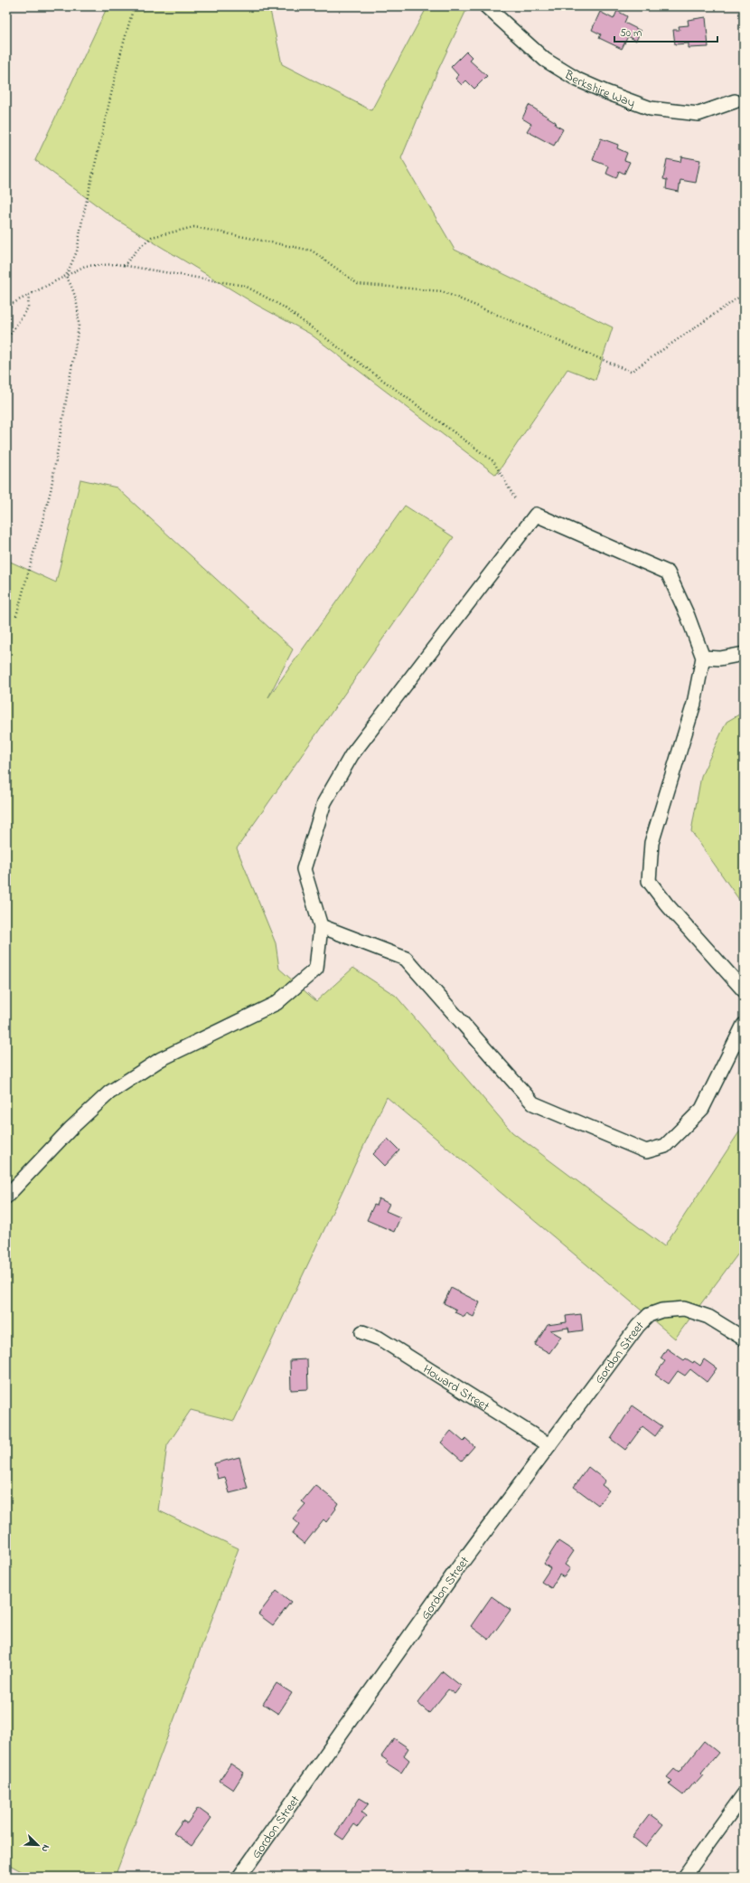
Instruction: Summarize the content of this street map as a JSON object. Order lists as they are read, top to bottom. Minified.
{"streets":{"street":["Berkshire Way","Gordon Street","Howard Street"]},"crossings":[["Gordon Street","Howard Street"]],"scale_bar":"50 m","north":"bottom right"}
